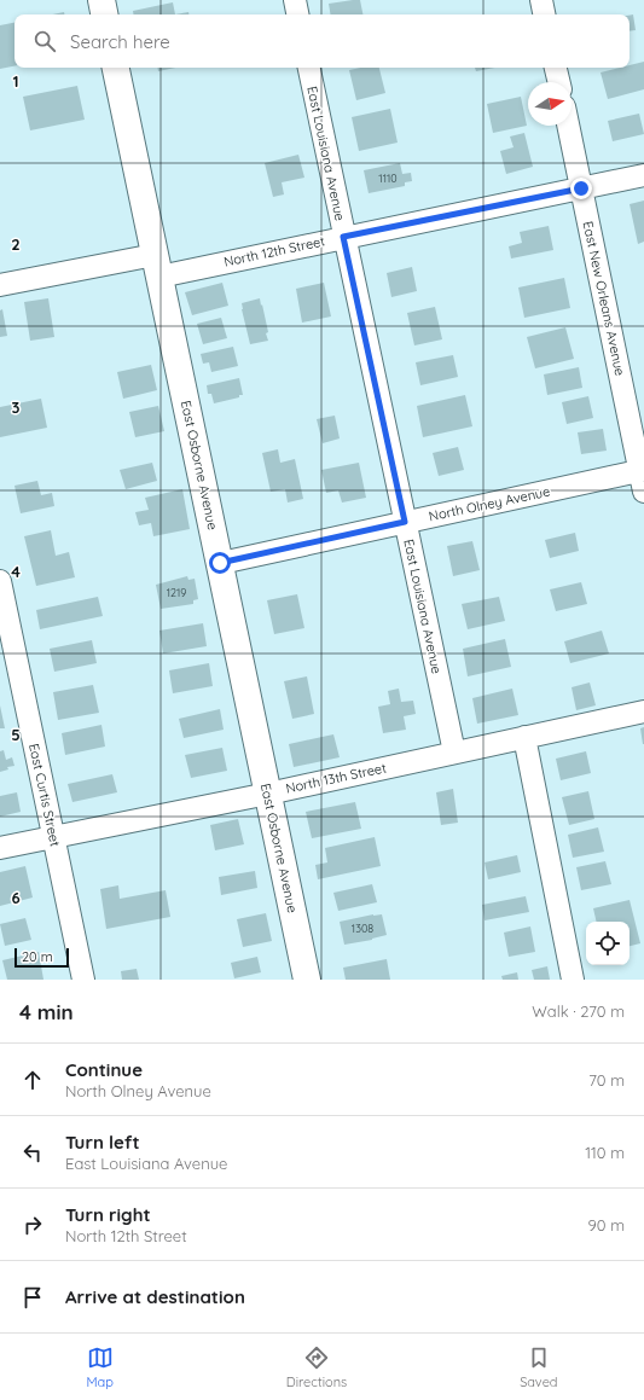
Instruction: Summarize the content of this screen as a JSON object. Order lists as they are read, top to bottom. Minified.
{"streets":{"street":["East Louisiana Avenue","North 12th Street","East New Orleans Avenue","East Osborne Avenue","North Olney Avenue","North 13th Street","East Curtis Street"]},"crossings":[["East Louisiana Avenue","North 12th Street"],["East Louisiana Avenue","North Olney Avenue"],["East Louisiana Avenue","North 13th Street"],["North 12th Street","East New Orleans Avenue"],["North 12th Street","East Osborne Avenue"],["East New Orleans Avenue","North Olney Avenue"],["East Osborne Avenue","North Olney Avenue"],["East Osborne Avenue","North 13th Street"],["North 13th Street","East Curtis Street"]],"house_numbers":["1110","1219","1308"],"scale_bar":"20 m","north":"right","page":{"search":"Search here","scale":"20 m","heading":["4 min","Walk · 270 m"],"list":[["Continue","North Olney Avenue","70 m"],["Turn left","East Louisiana Avenue","110 m"],["Turn right","North 12th Street","90 m"],"Arrive at destination"],"nav":["Map","Directions","Saved"]},"grid":{"rows":["1","2","3","4","5","6"]}}
